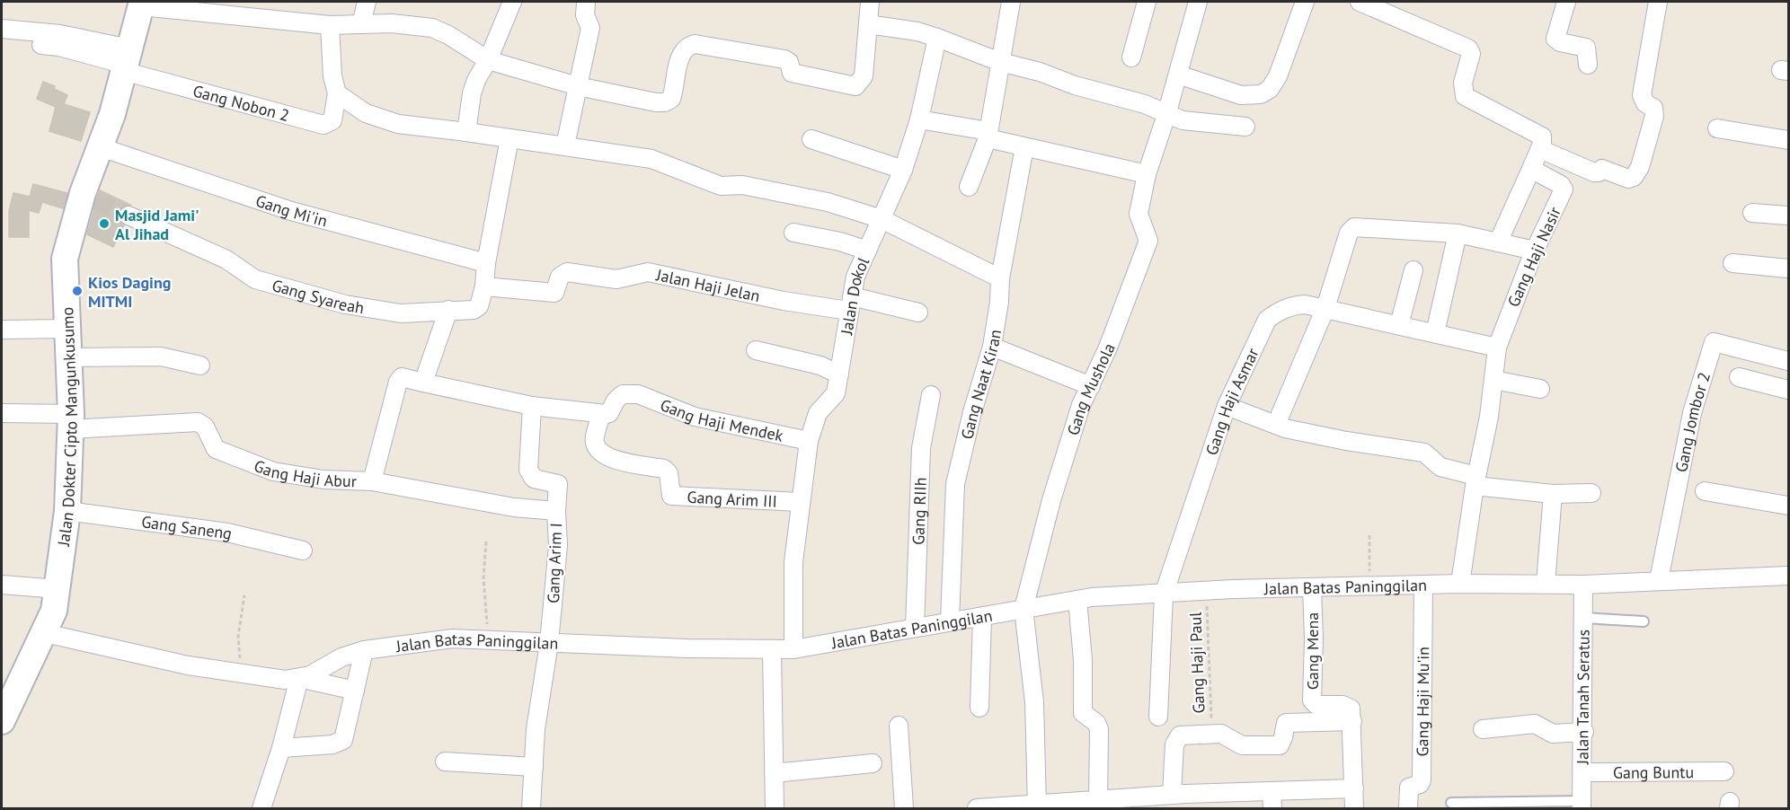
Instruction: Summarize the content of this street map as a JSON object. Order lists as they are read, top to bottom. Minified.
{"streets":{"main road":["Jalan Dokter Cipto Mangunkusumo"],"street":["Gang Nobon 2","Gang Mi'in","Gang Haji Nasir","Jalan Haji Jelan","Gang Syareah","Jalan Dokol","Gang Naat Kiran","Gang Mushola","Gang Haji Asmar","Gang Haji Mendek","Gang Jombor 2","Gang Haji Abur","Gang Arim III","Gang RIIh","Gang Saneng","Gang Arim I","Jalan Batas Paninggilan","Gang Mena","Jalan Tanah Seratus","Gang Haji Mu'in","Gang Buntu"],"path":["Gang Haji Paul"]},"crossings":[["Gang Nobon 2","Jalan Dokter Cipto Mangunkusumo"],["Gang Mi'in","Gang Syareah"],["Gang Mi'in","Jalan Dokter Cipto Mangunkusumo"],["Gang Haji Nasir","Gang Haji Asmar"],["Gang Haji Nasir","Jalan Batas Paninggilan"],["Jalan Haji Jelan","Gang Syareah"],["Jalan Haji Jelan","Jalan Dokol"],["Jalan Dokol","Gang Haji Mendek"],["Jalan Dokol","Gang Arim III"],["Jalan Dokol","Jalan Batas Paninggilan"],["Gang Naat Kiran","Jalan Batas Paninggilan"],["Gang Mushola","Jalan Batas Paninggilan"],["Gang Haji Asmar","Jalan Batas Paninggilan"],["Gang Haji Mendek","Gang Arim III"],["Gang Jombor 2","Jalan Batas Paninggilan"],["Jalan Dokter Cipto Mangunkusumo","Gang Haji Abur"],["Jalan Dokter Cipto Mangunkusumo","Gang Saneng"],["Jalan Dokter Cipto Mangunkusumo","Jalan Batas Paninggilan"],["Gang Haji Abur","Gang Arim I"],["Gang RIIh","Jalan Batas Paninggilan"],["Gang Arim I","Jalan Batas Paninggilan"],["Jalan Batas Paninggilan","Gang Mena"],["Jalan Batas Paninggilan","Gang Haji Paul"],["Jalan Batas Paninggilan","Jalan Tanah Seratus"],["Jalan Batas Paninggilan","Gang Haji Mu'in"],["Jalan Tanah Seratus","Gang Buntu"]],"places":["Masjid Jami' Al Jihad","Kios Daging MITMI"]}
